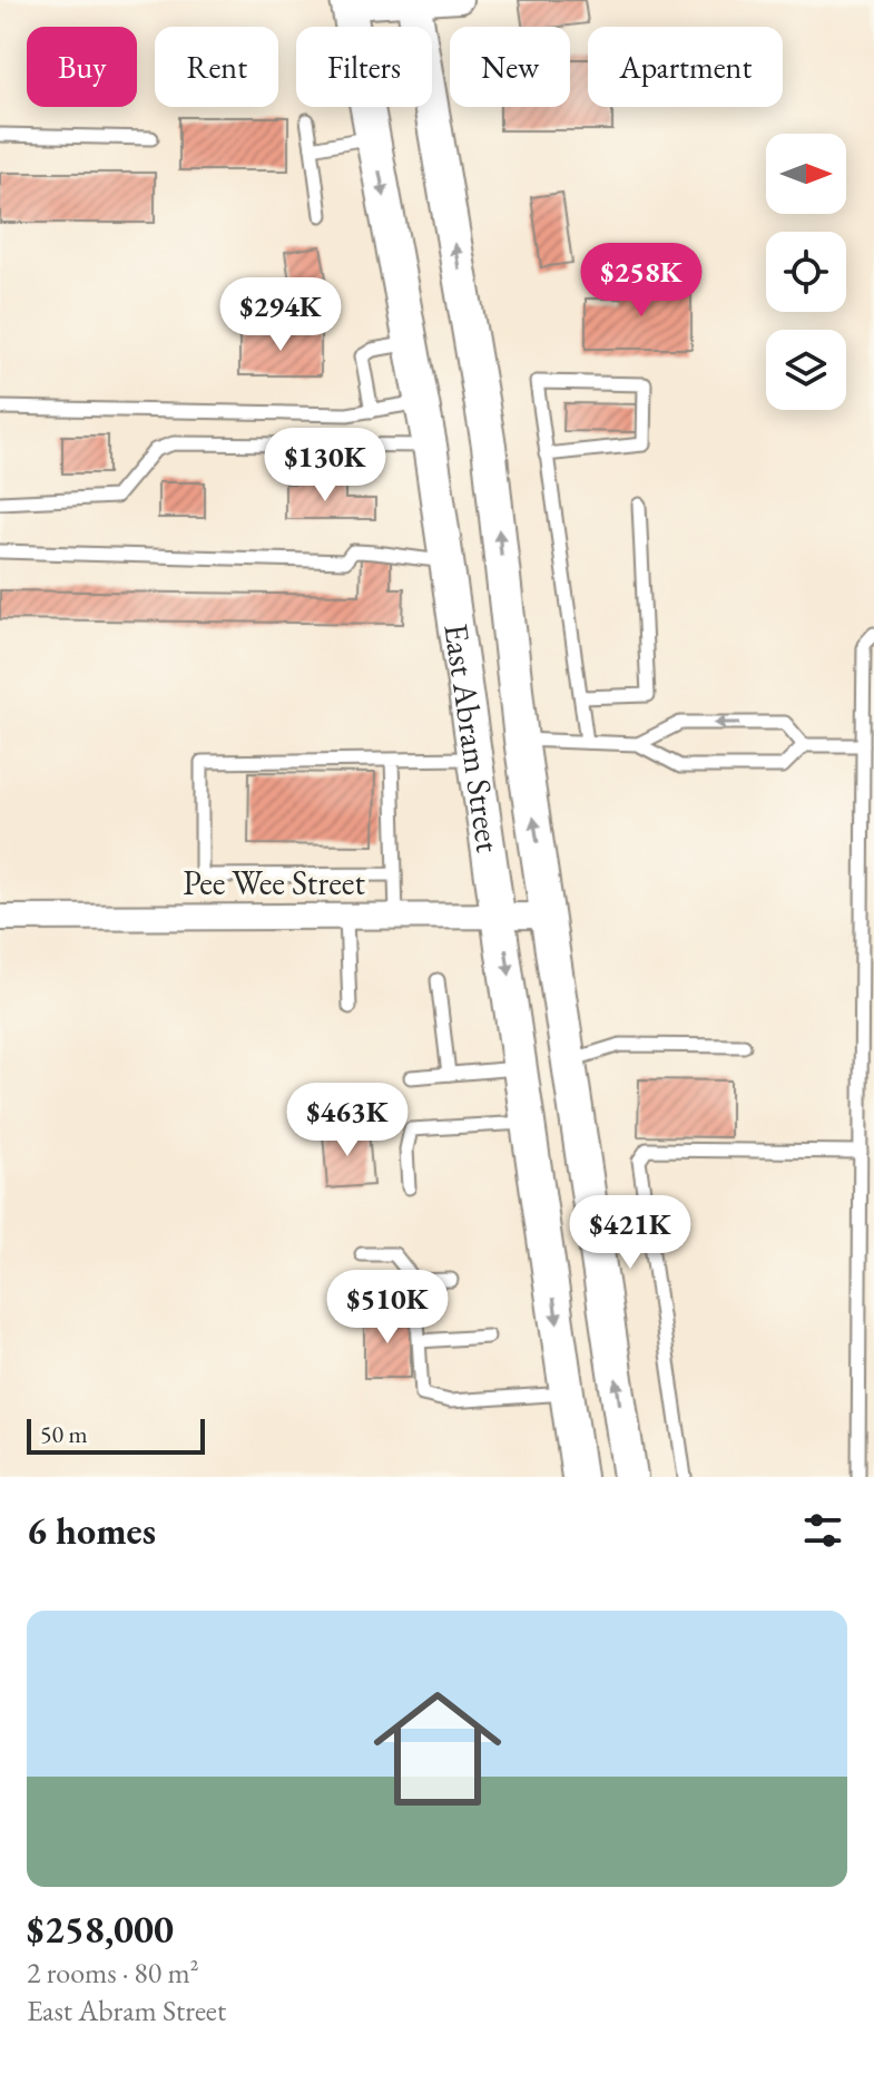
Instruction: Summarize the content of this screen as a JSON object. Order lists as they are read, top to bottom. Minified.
{"streets":{"main road":["East Abram Street"],"street":["Pee Wee Street"]},"crossings":[["East Abram Street","Pee Wee Street"]],"scale_bar":"50 m","north":"right","page":{"chip":["Buy","Rent","Filters","New","Apartment"],"price":["$258K","$294K","$130K","$463K","$421K","$510K"],"scale":"50 m","heading":"6 homes","list":[{"name":"$258,000","note":"2 rooms · 80 m² · East Abram Street"}]}}
